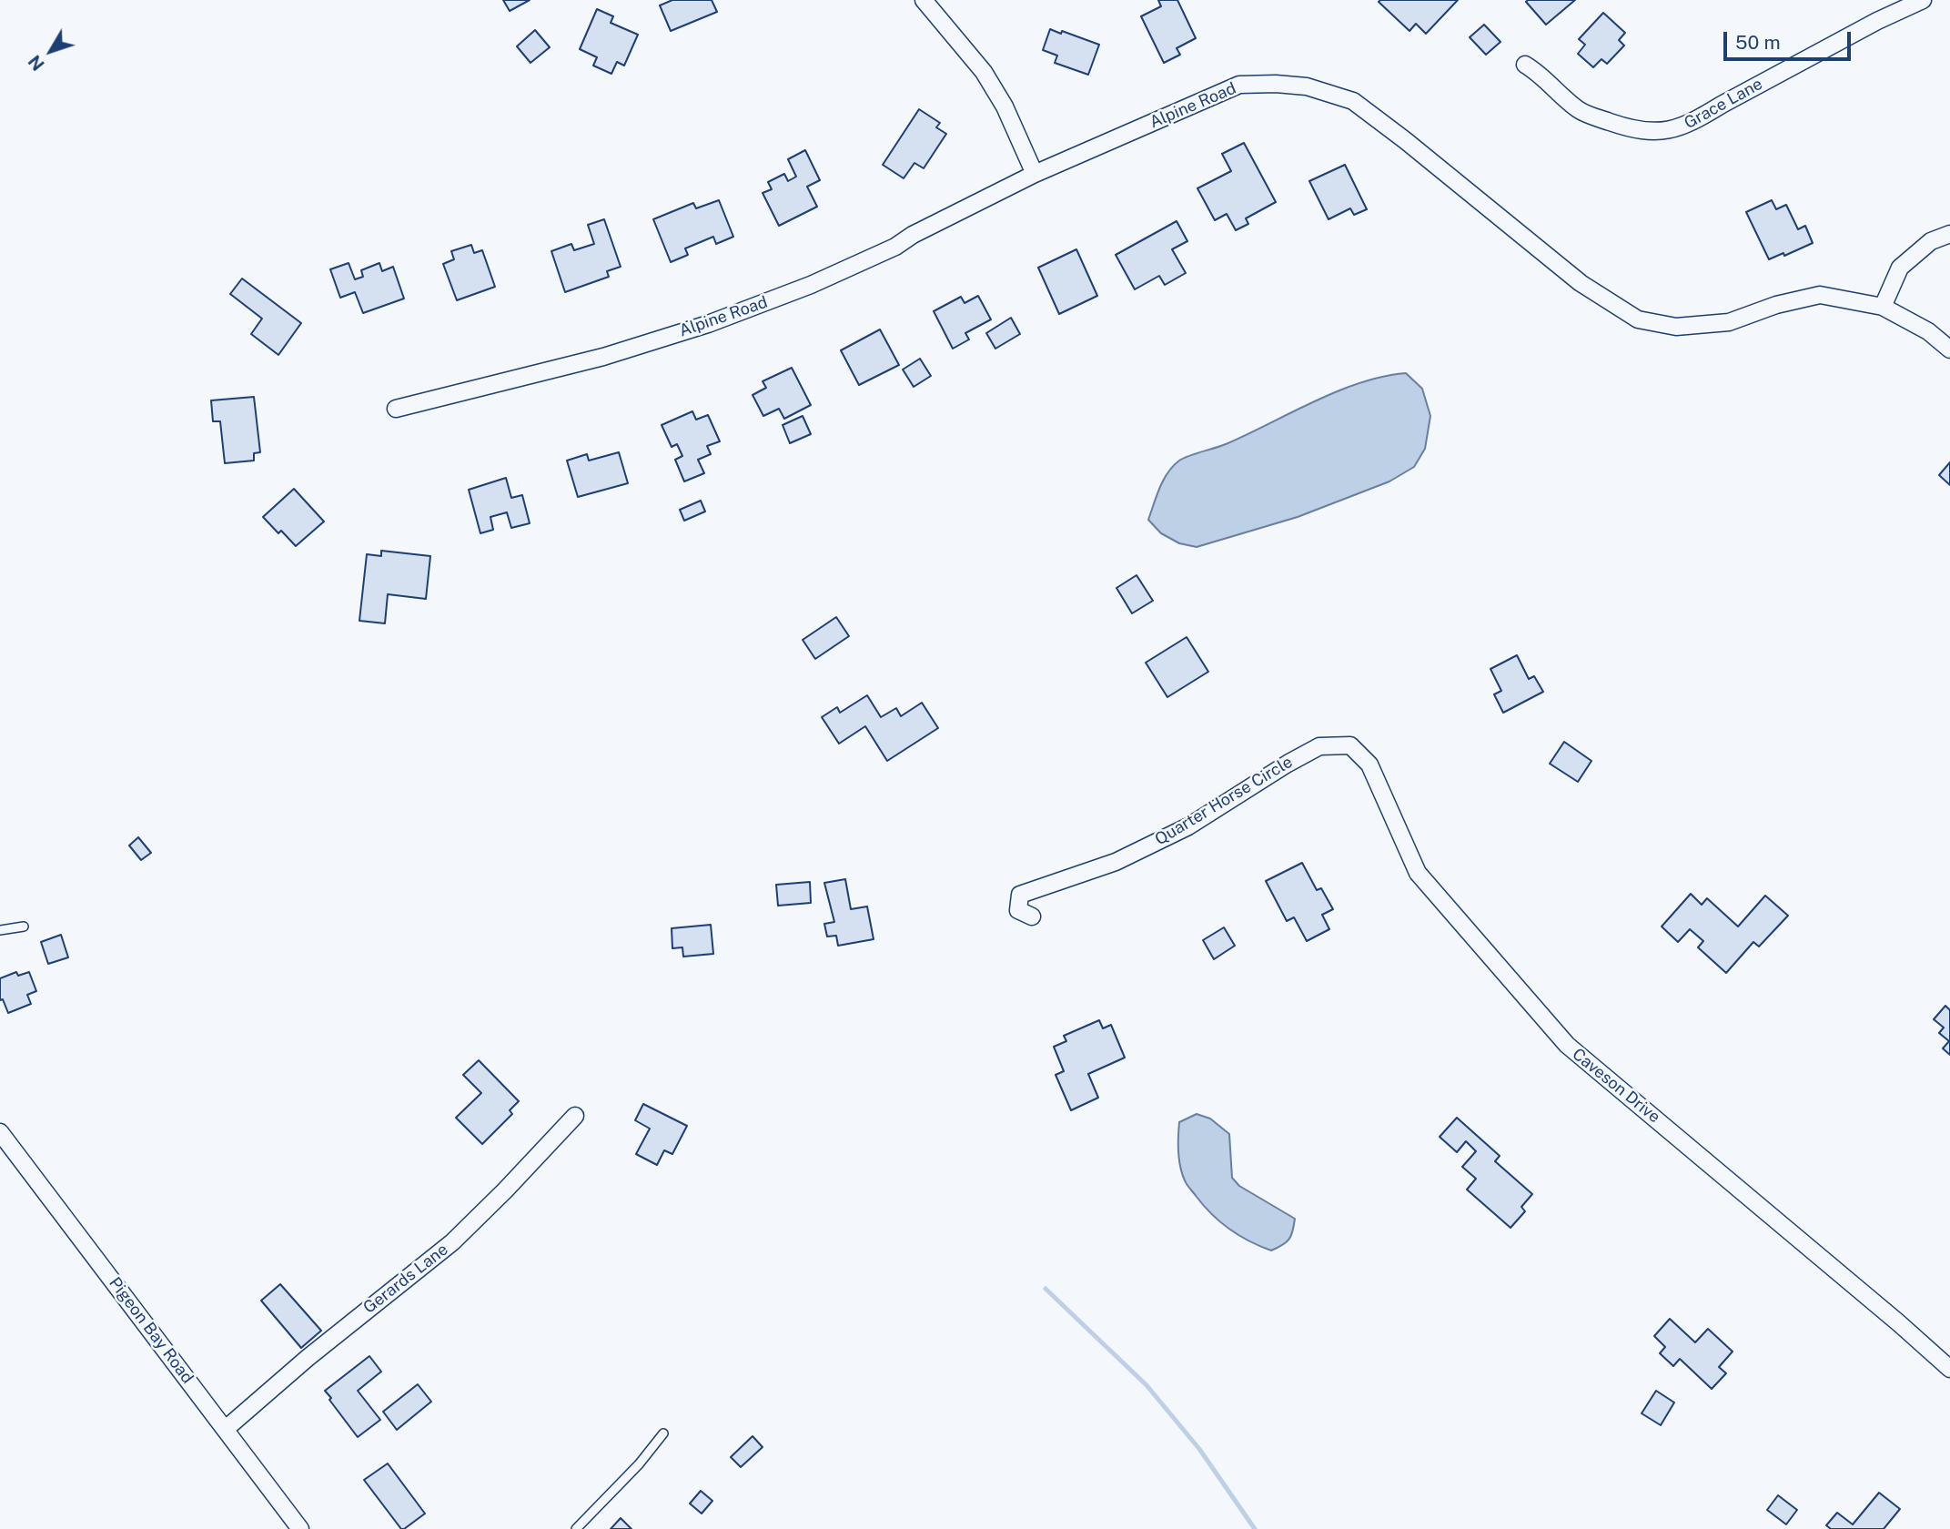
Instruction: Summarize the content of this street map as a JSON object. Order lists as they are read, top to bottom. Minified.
{"streets":{"street":["Grace Lane","Alpine Road","Quarter Horse Circle","Caveson Drive","Gerards Lane","Pigeon Bay Road"]},"crossings":[["Quarter Horse Circle","Caveson Drive"],["Gerards Lane","Pigeon Bay Road"]],"scale_bar":"50 m","north":"bottom left"}
